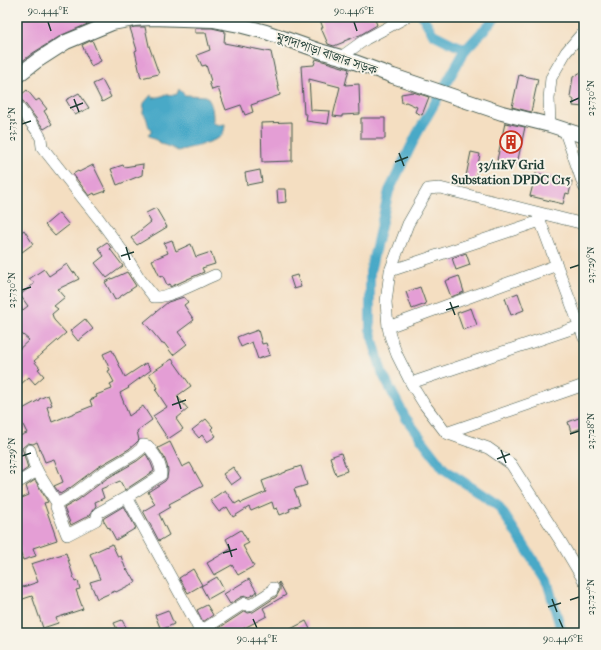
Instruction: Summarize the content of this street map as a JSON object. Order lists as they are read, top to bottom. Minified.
{"streets":{"street":["মুগদাপাড়া বাজার সড়ক"]},"places":{"building":["33/11kV Grid Substation DPDC C15"]},"coordinates":["90.444°E","90.446°E","23.730°N","23.731°N","23.729°N","23.728°N","23.727°N"]}
